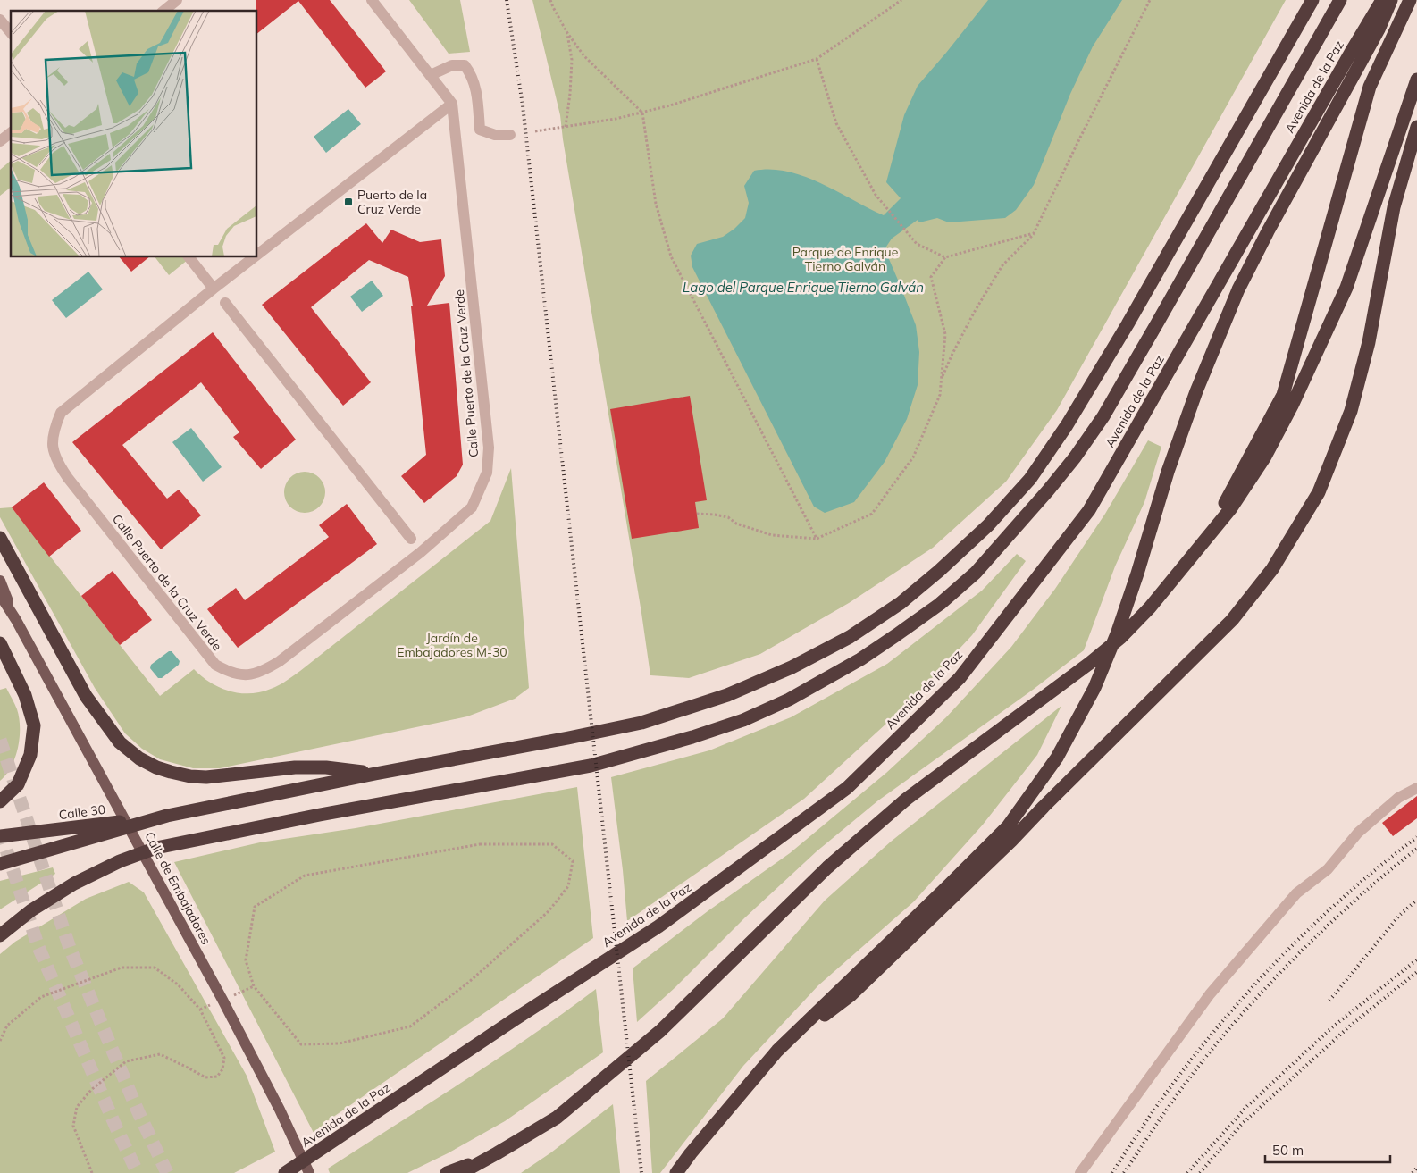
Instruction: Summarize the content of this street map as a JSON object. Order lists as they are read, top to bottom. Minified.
{"streets":{"highway":["Avenida de la Paz","Calle 30"],"main road":["Calle de Embajadores"],"street":["Calle Puerto de la Cruz Verde"]},"water":["Lago del Parque Enrique Tierno Galván"],"parks":["Parque de Enrique Tierno Galván","Jardín de Embajadores M-30"],"places":{"transit":["Puerto de la Cruz Verde"]},"scale_bar":"50 m"}
